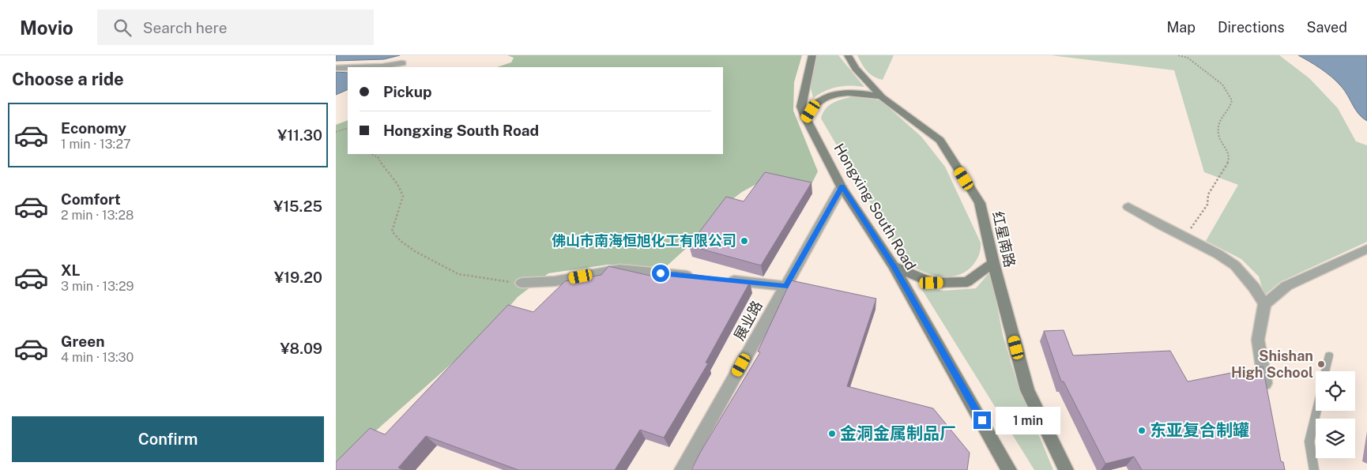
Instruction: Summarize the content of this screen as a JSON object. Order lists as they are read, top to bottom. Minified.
{"streets":{"main road":["Hongxing South Road","红星南路"],"street":["展业路"]},"crossings":[["Hongxing South Road","展业路"]],"places":["佛山市南海恒旭化工有限公司","Shishan High School","东亚复合制罐","金洞金属制品厂"],"page":{"header":"Movio","search":"Search here","nav":["Map","Directions","Saved"],"heading":"Choose a ride","banner":["Pickup","Hongxing South Road"],"list":[{"name":"Economy","note":"1 min · 13:27","value":"¥11.30"},{"name":"Comfort","note":"2 min · 13:28","value":"¥15.25"},{"name":"XL","note":"3 min · 13:29","value":"¥19.20"},{"name":"Green","note":"4 min · 13:30","value":"¥8.09"}],"bubble":"1 min","buttons":"Confirm"}}
